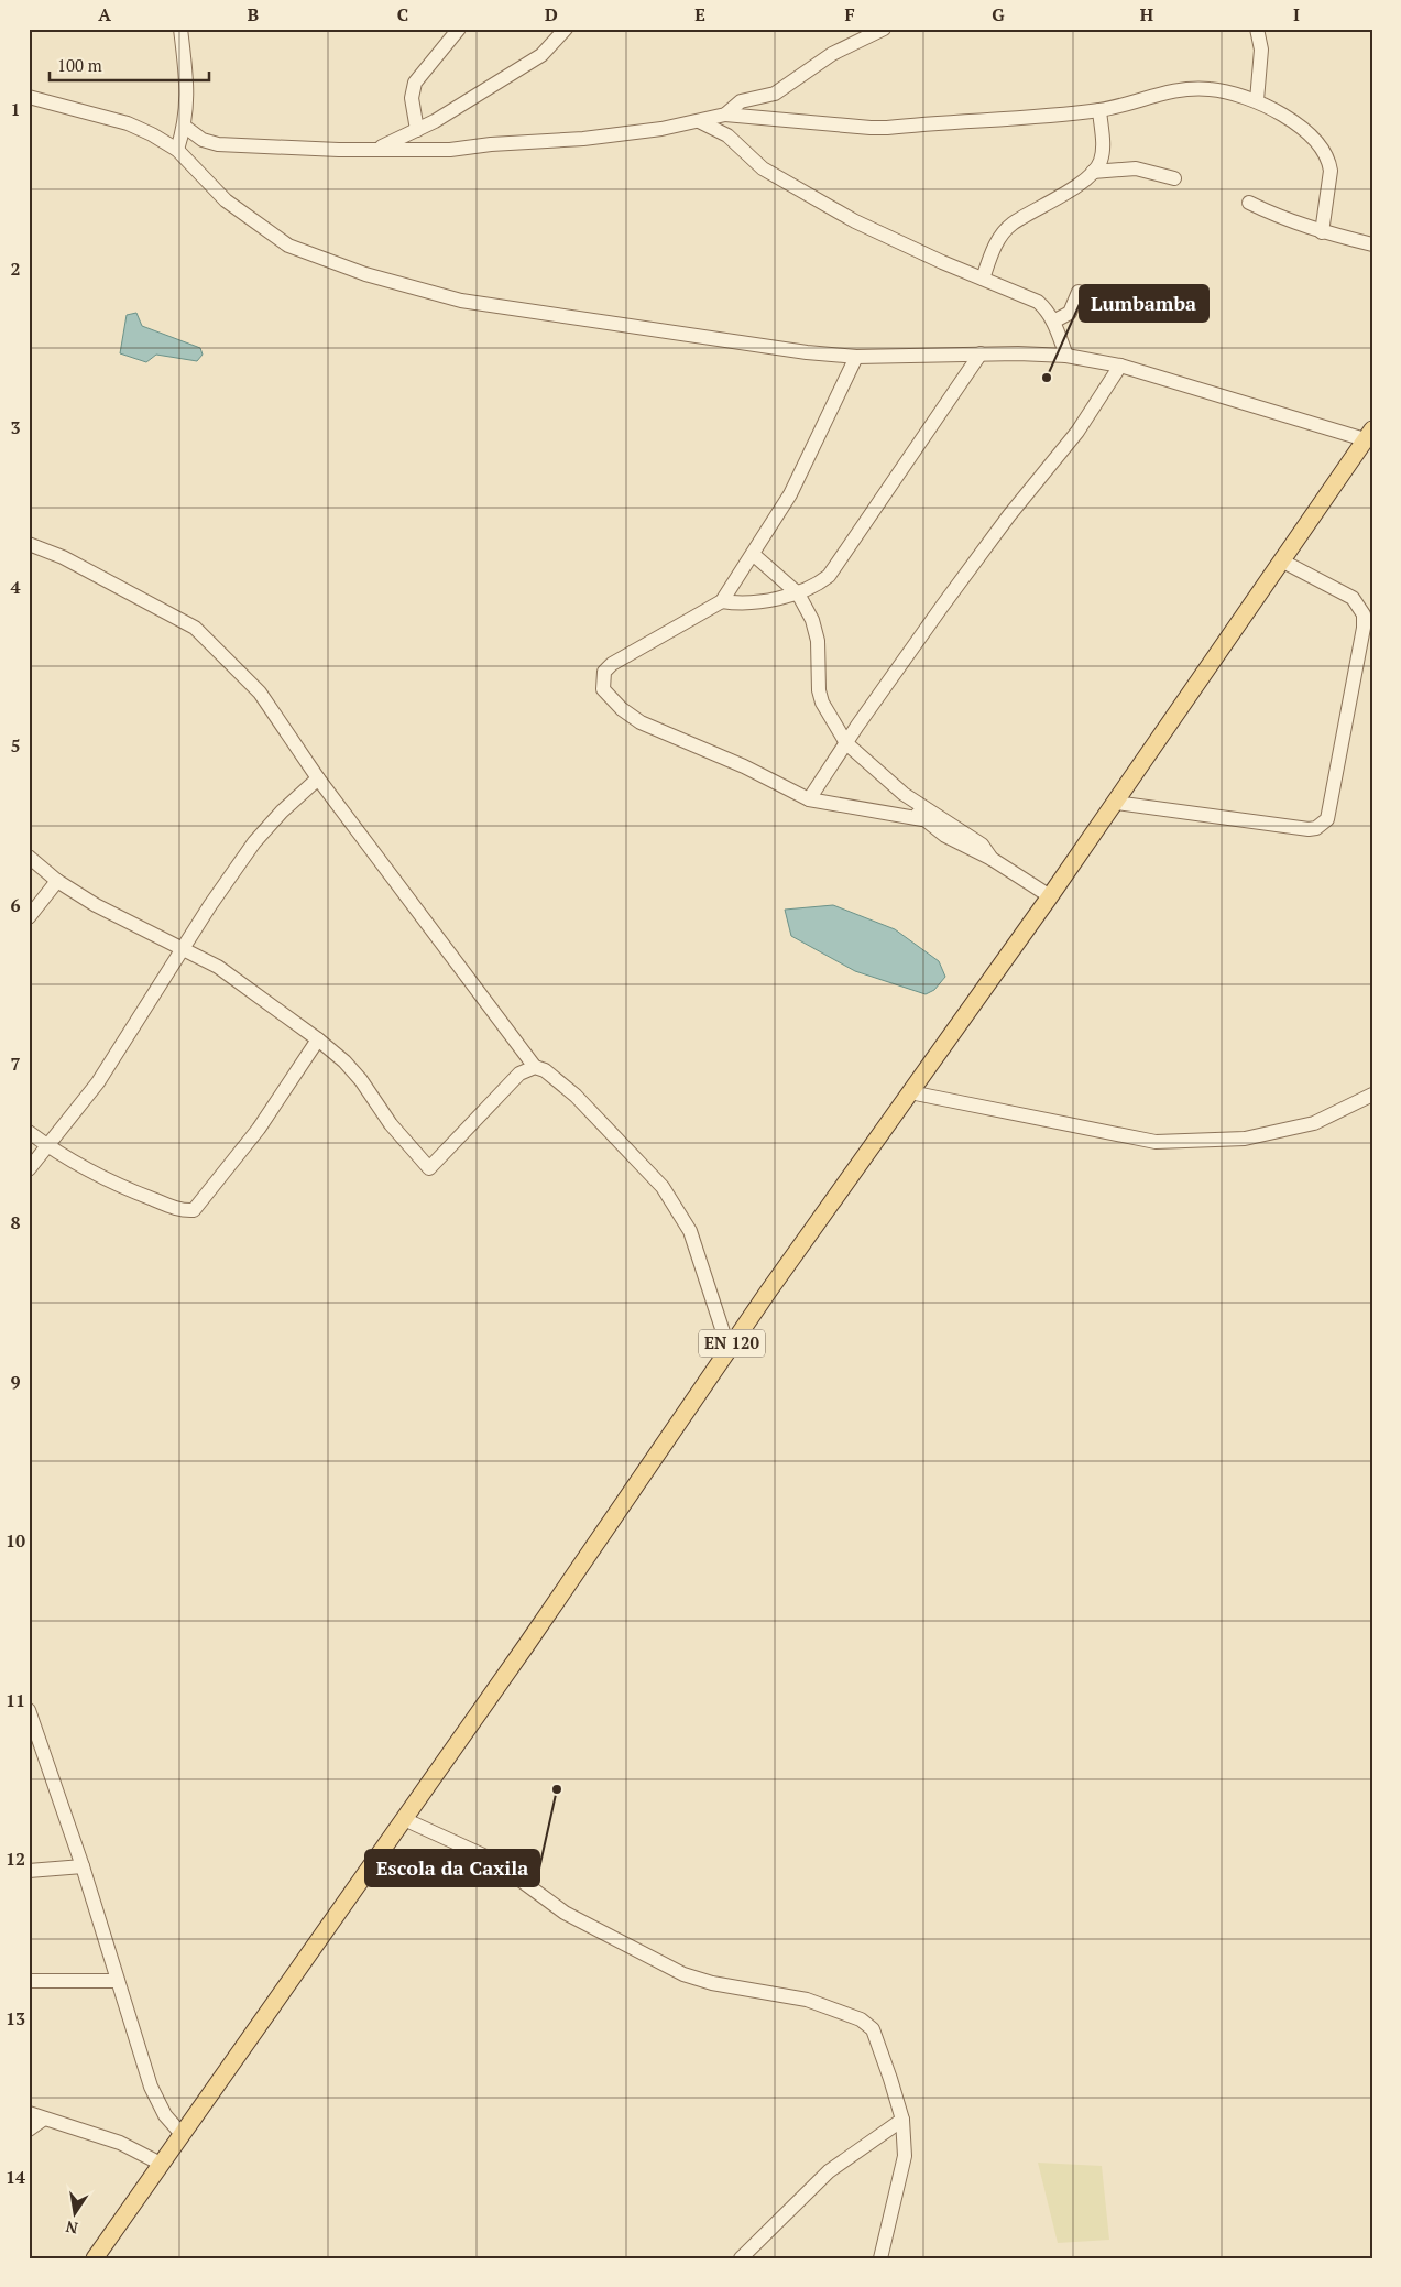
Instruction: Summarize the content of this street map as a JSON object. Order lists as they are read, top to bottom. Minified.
{"streets":{"main road":["EN 120"]},"places":["Lumbamba","Escola da Caxila"],"scale_bar":"100 m","north":"bottom","grid":{"columns":["A","B","C","D","E","F","G","H","I"],"rows":["1","2","3","4","5","6","7","8","9","10","11","12","13","14"]}}
